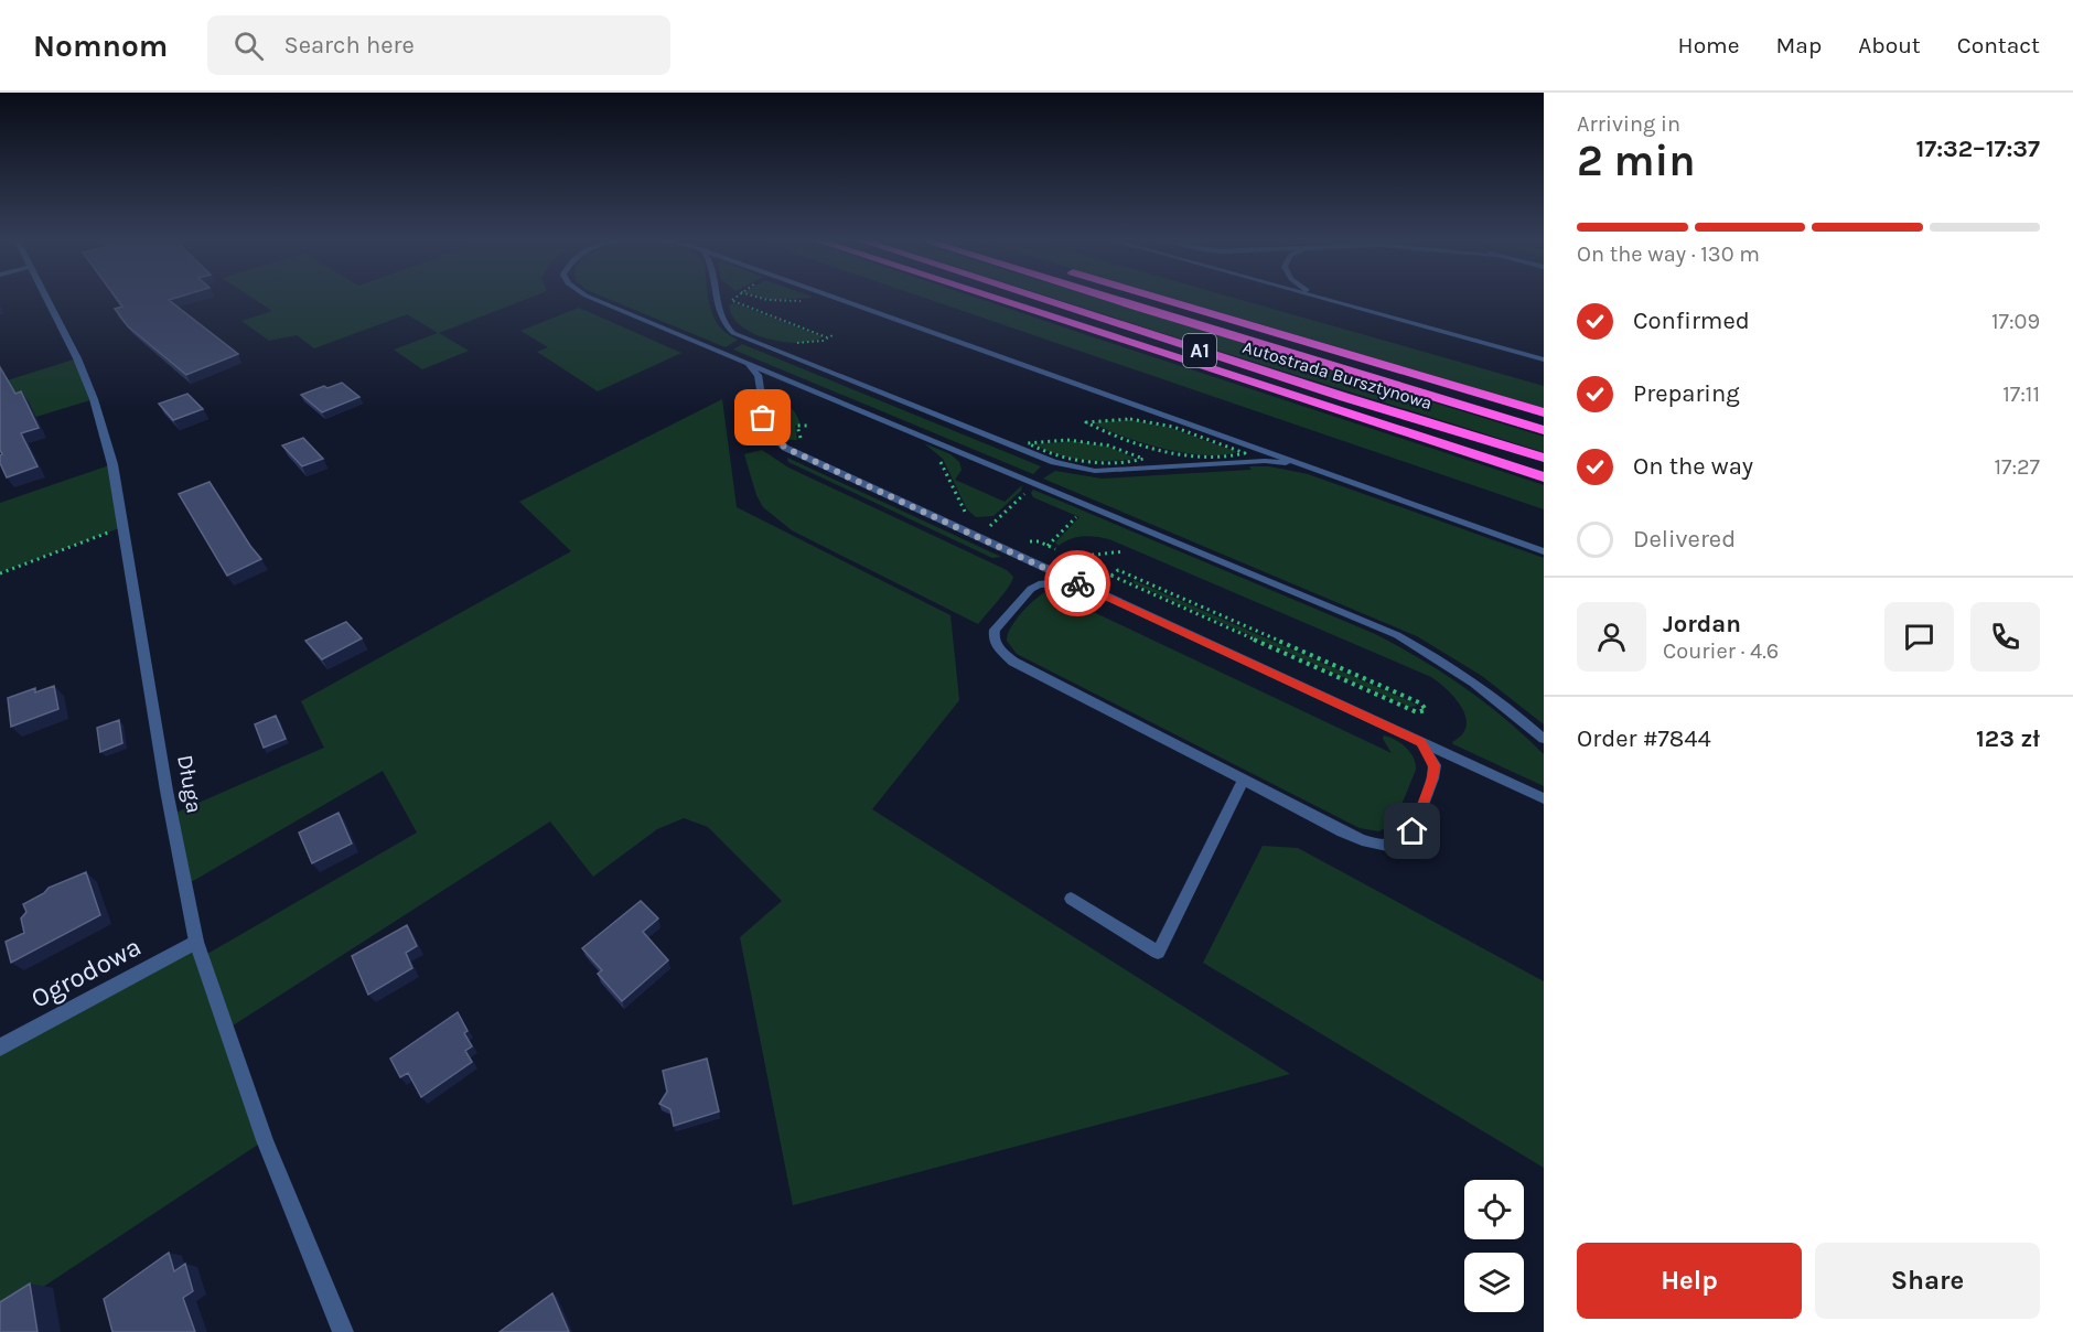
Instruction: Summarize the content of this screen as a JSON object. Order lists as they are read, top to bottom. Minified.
{"streets":{"highway":["A1","Autostrada Bursztynowa"],"street":["Długa","Ogrodowa"]},"crossings":[["Długa","Ogrodowa"]],"page":{"header":"Nomnom","search":"Search here","nav":["Home","Map","About","Contact"],"heading":["2 min","Arriving in","17:32–17:37"],"panel":["Jordan","Courier · 4.6","Order #7844","123 zł"],"bar":"On the way · 130 m","list":[["Confirmed","17:09"],["Preparing","17:11"],["On the way","17:27"],"Delivered"],"buttons":["Help","Share"]}}
